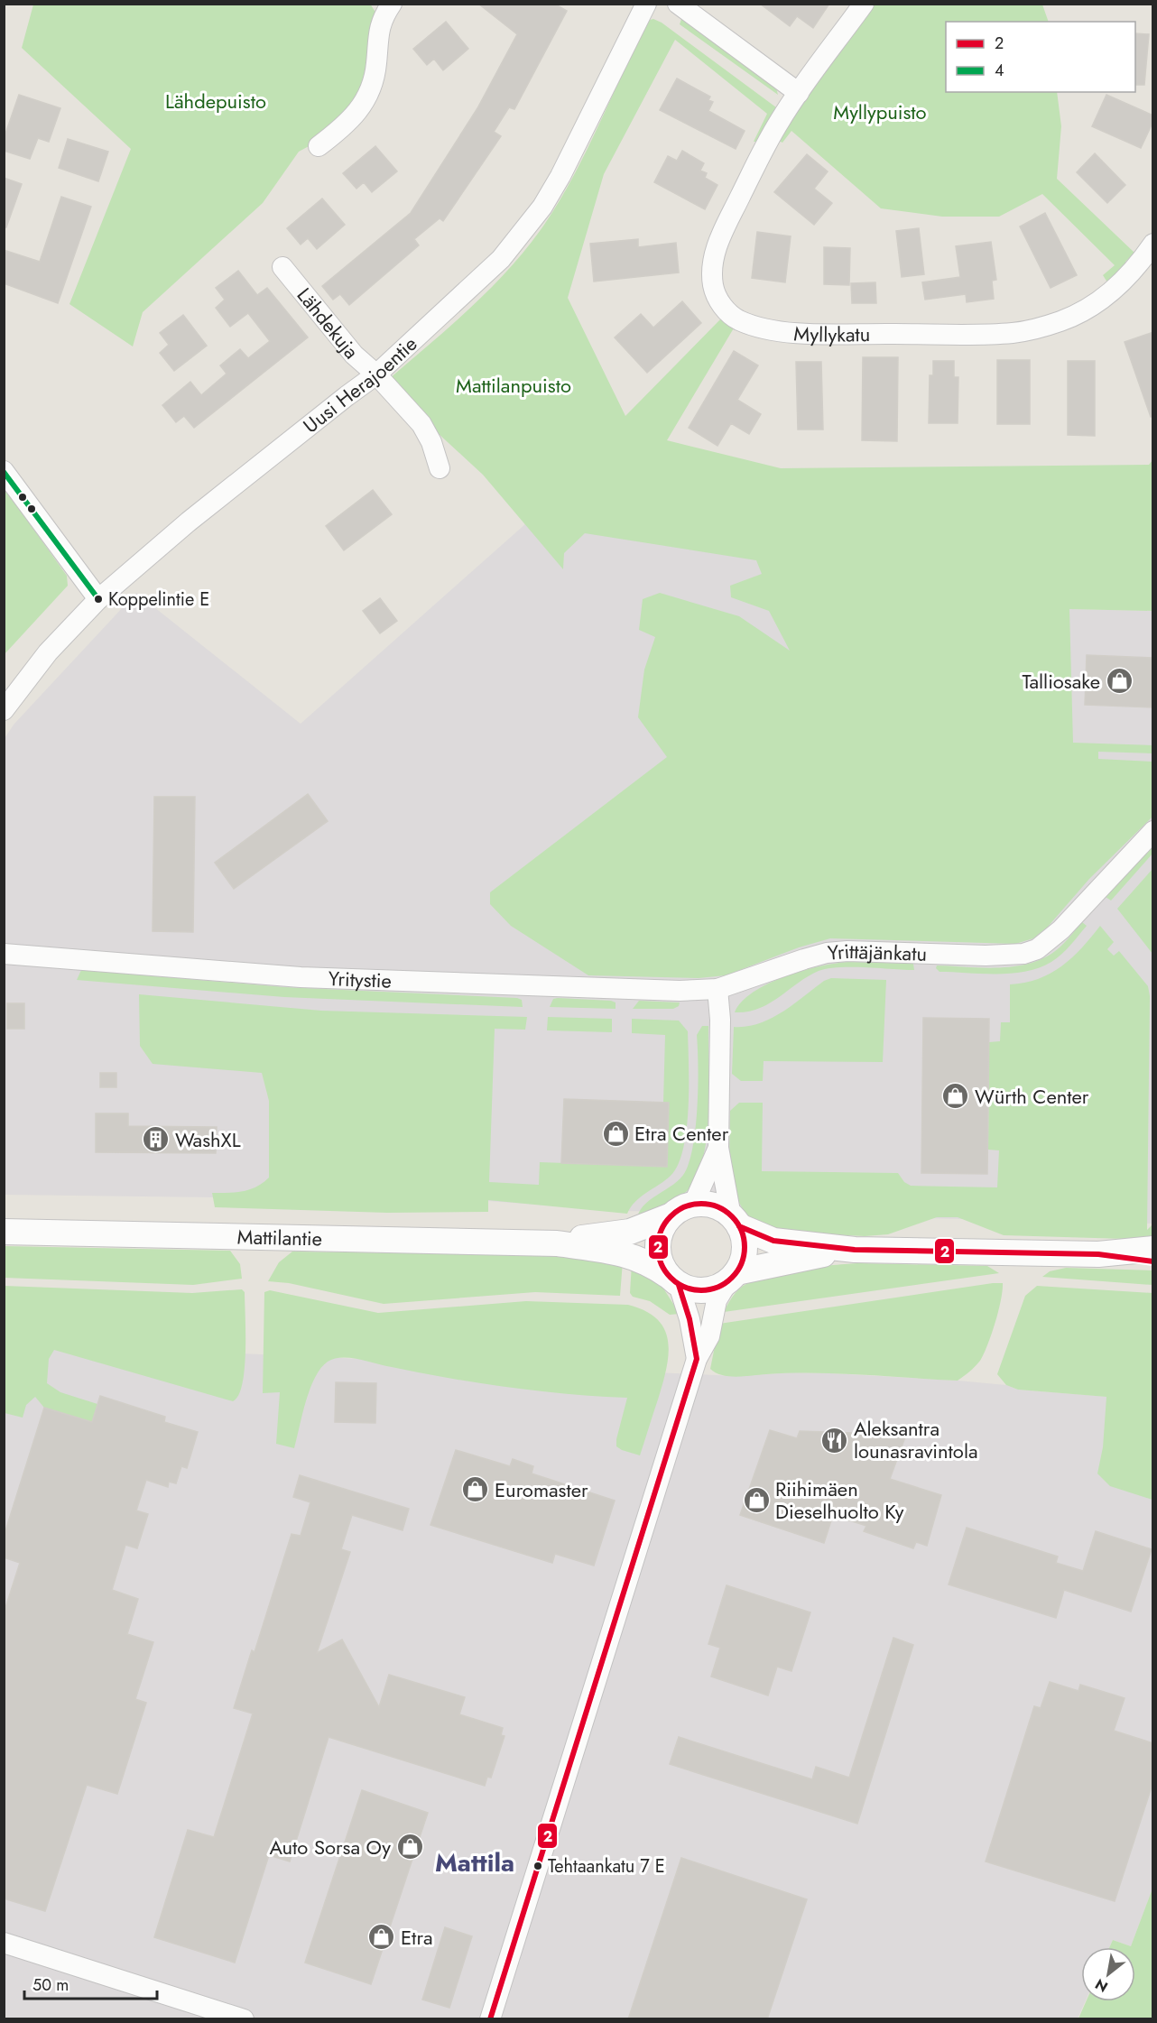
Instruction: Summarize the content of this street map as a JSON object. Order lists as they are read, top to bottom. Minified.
{"streets":{"street":["Lähdekuja","Myllykatu","Uusi Herajoentie","Yrittäjänkatu","Yritystie","Mattilantie"]},"crossings":[["Lähdekuja","Uusi Herajoentie"],["Yrittäjänkatu","Yritystie"]],"districts":["Mattila"],"parks":["Lähdepuisto","Myllypuisto","Mattilanpuisto"],"places":{"other":["Koppelintie E","Tehtaankatu 7 E"],"shop":["Talliosake","Würth Center","Etra Center","Euromaster","Riihimäen Dieselhuolto Ky","Auto Sorsa Oy","Etra"],"building":["WashXL"],"restaurant":["Aleksantra lounasravintola"]},"lines":["transit line 4","transit line 2"],"legend":["2","4"],"scale_bar":"50 m","north":"bottom left"}
